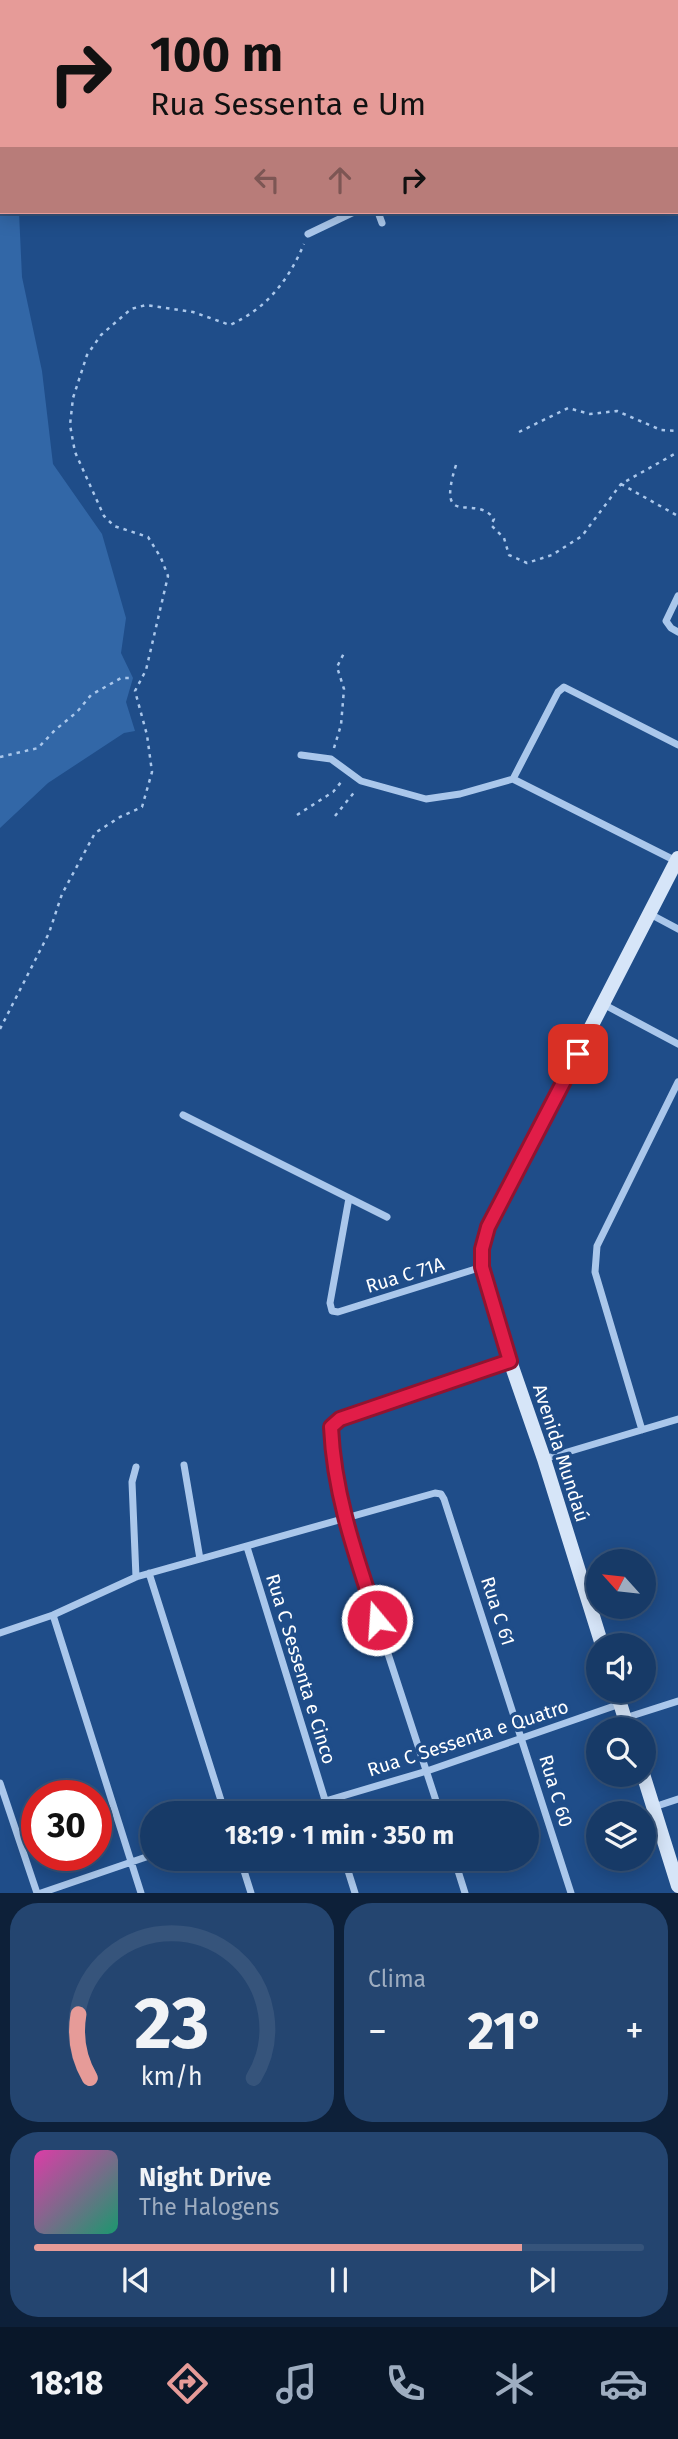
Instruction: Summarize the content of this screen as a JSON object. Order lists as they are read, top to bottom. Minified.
{"streets":{"street":["Rua C 71A","Avenida Mundaú","Rua C 61","Rua C Sessenta e Cinco","Rua C Sessenta e Quatro","Rua C 60"]},"crossings":[["Rua C 71A","Avenida Mundaú"],["Rua C 61","Rua C Sessenta e Quatro"],["Rua C 61","Rua C 60"],["Rua C Sessenta e Cinco","Rua C Sessenta e Quatro"],["Rua C Sessenta e Quatro","Rua C 60"]],"north":"top left","page":{"turn":["100 m","Rua Sessenta e Um"],"limit":"30","trip":"18:19 · 1 min · 350 m","tile":"Clima","heat":["−","21°","+"],"song":["Night Drive","The Halogens"],"tabs":"18:18","gauge":["23","km/h"]}}
